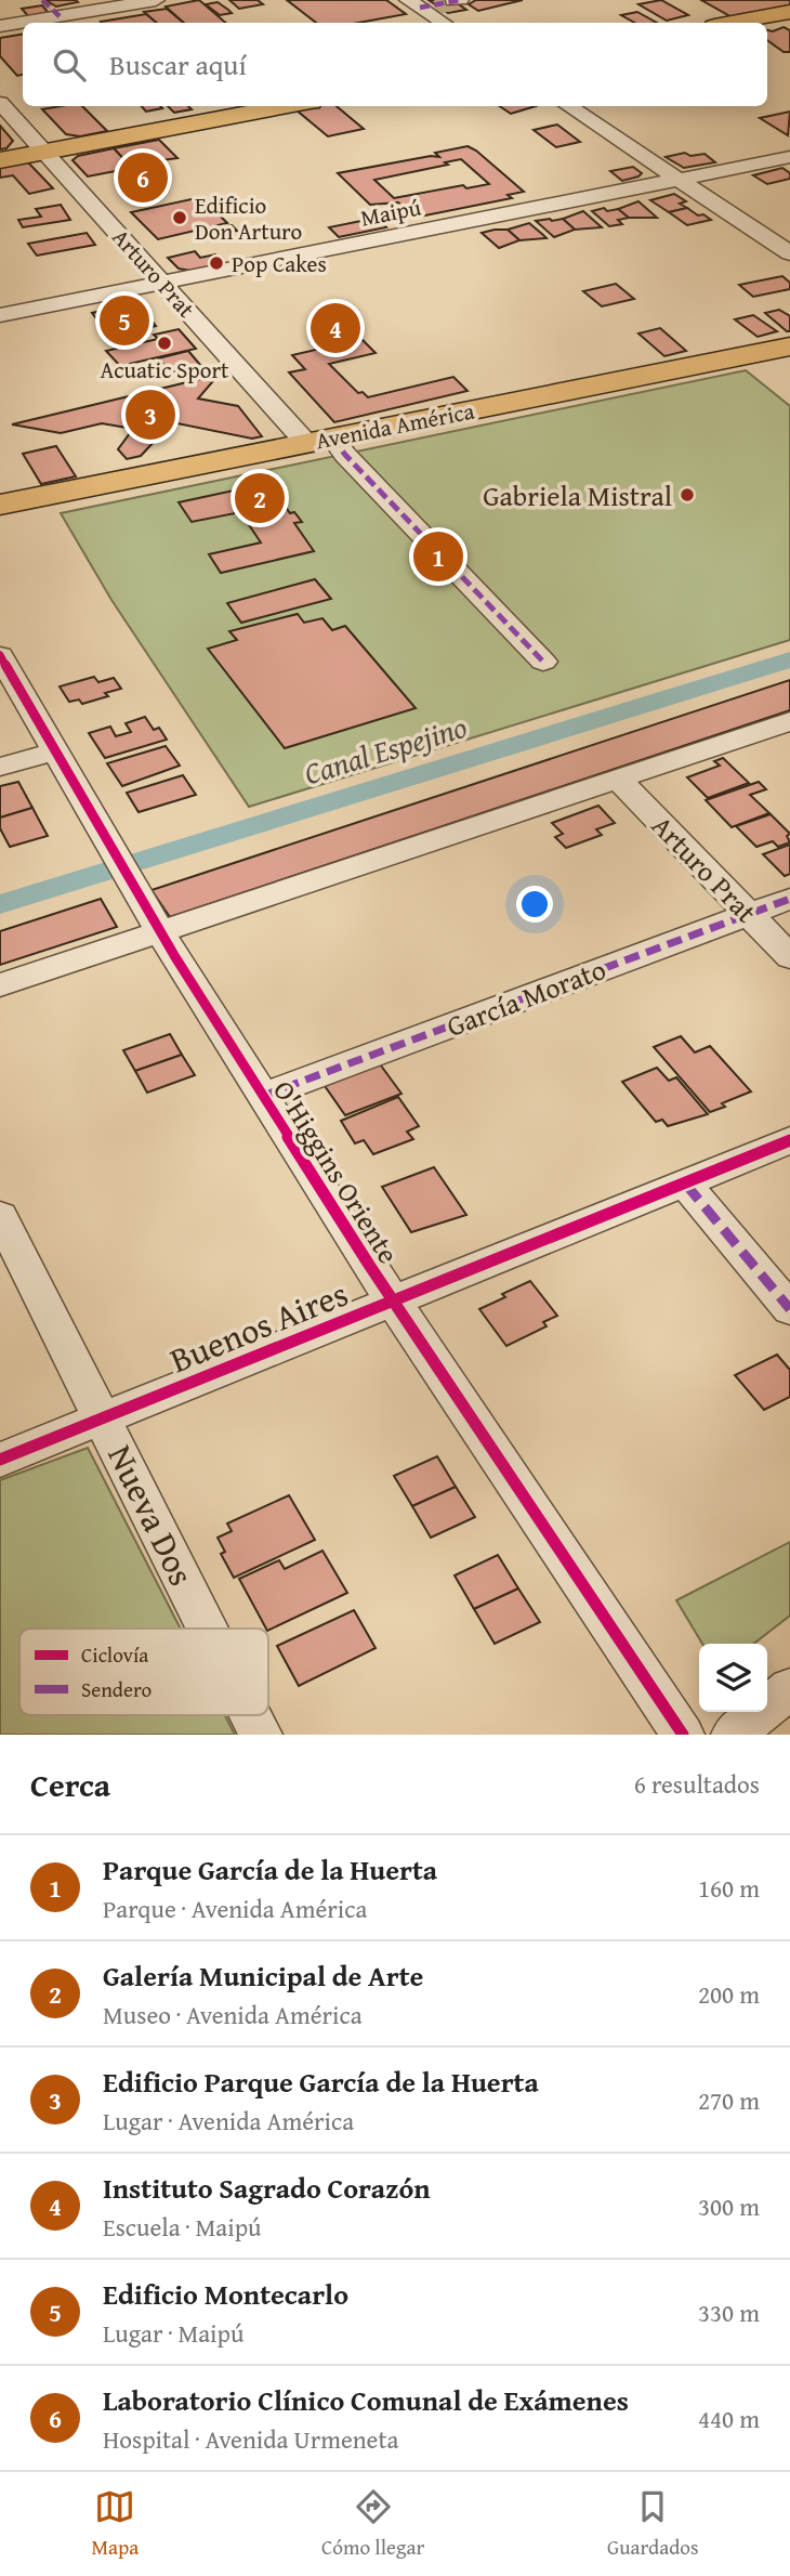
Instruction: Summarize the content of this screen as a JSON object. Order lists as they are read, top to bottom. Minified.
{"streets":{"main road":["Avenida América"],"street":["Maipú","Arturo Prat","García Morato","O'Higgins Oriente","Buenos Aires","Nueva Dos"]},"crossings":[["Maipú","Arturo Prat"],["Arturo Prat","Avenida América"],["Arturo Prat","García Morato"],["García Morato","O'Higgins Oriente"],["O'Higgins Oriente","Buenos Aires"],["Buenos Aires","Nueva Dos"]],"water":["Canal Espejino"],"places":["Edificio Don Arturo","Pop Cakes","Acuatic Sport","Gabriela Mistral"],"legend":["Ciclovía","Sendero"],"page":{"search":"Buscar aquí","pins":["6","5","4","3","2","1"],"heading":["Cerca","6 resultados"],"list":[{"mark":"1","name":"Parque García de la Huerta","note":"Parque · Avenida América","value":"160 m"},{"mark":"2","name":"Galería Municipal de Arte","note":"Museo · Avenida América","value":"200 m"},{"mark":"3","name":"Edificio Parque García de la Huerta","note":"Lugar · Avenida América","value":"270 m"},{"mark":"4","name":"Instituto Sagrado Corazón","note":"Escuela · Maipú","value":"300 m"},{"mark":"5","name":"Edificio Montecarlo","note":"Lugar · Maipú","value":"330 m"},{"mark":"6","name":"Laboratorio Clínico Comunal de Exámenes","note":"Hospital · Avenida Urmeneta","value":"440 m"}],"nav":["Mapa","Cómo llegar","Guardados"]}}
